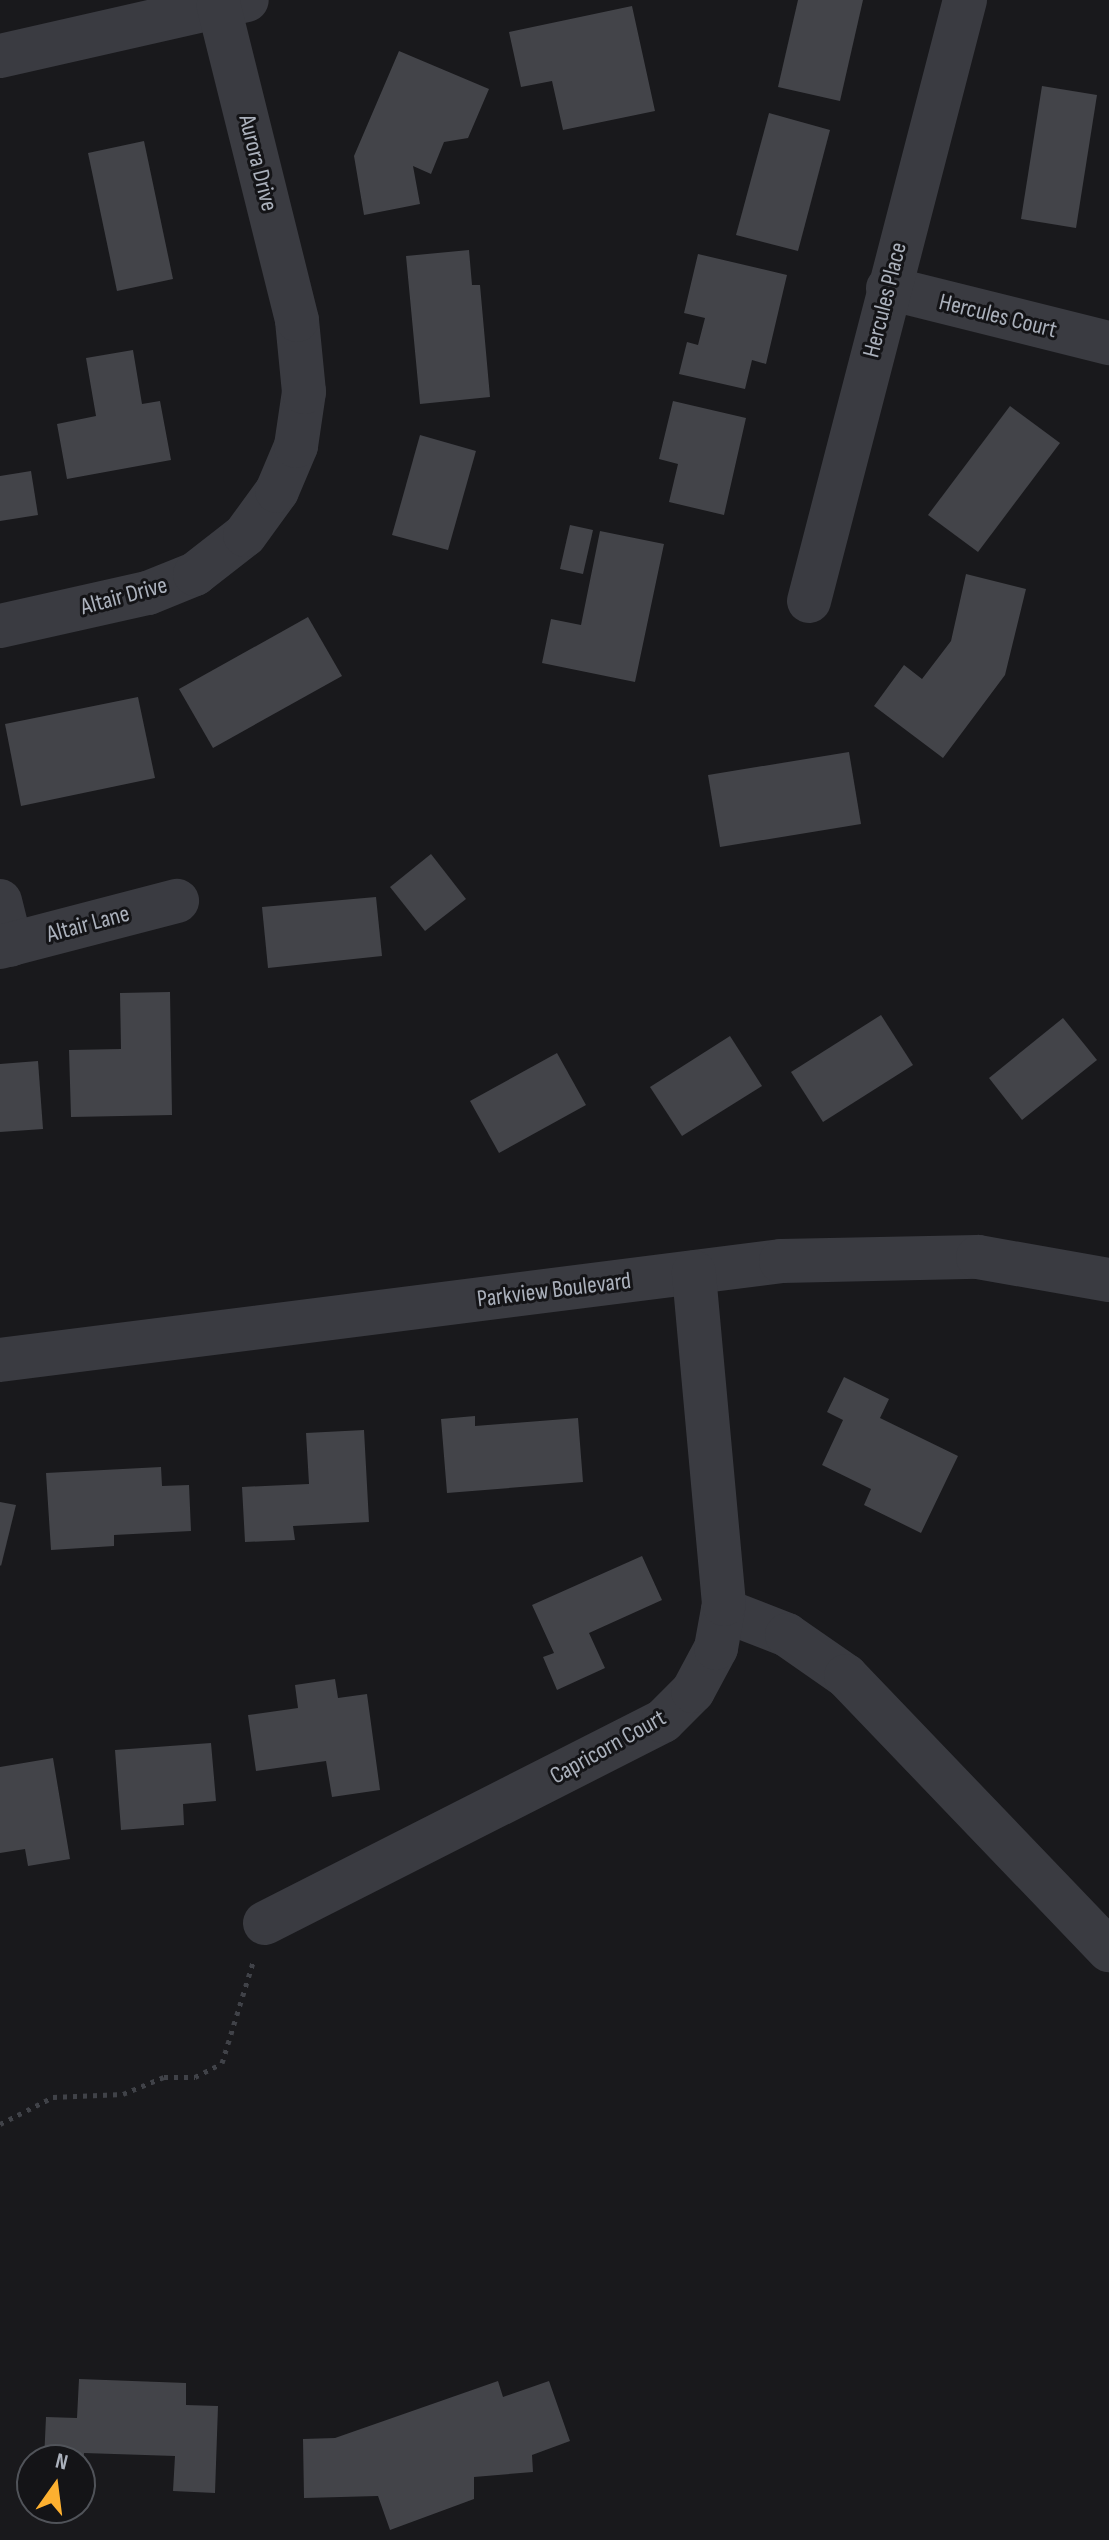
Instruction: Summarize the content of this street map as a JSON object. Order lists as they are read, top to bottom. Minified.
{"streets":{"street":["Aurora Drive","Hercules Place","Hercules Court","Altair Drive","Altair Lane","Parkview Boulevard","Capricorn Court"]},"crossings":[["Aurora Drive","Altair Drive"],["Hercules Place","Hercules Court"],["Parkview Boulevard","Capricorn Court"]],"north":"top"}
